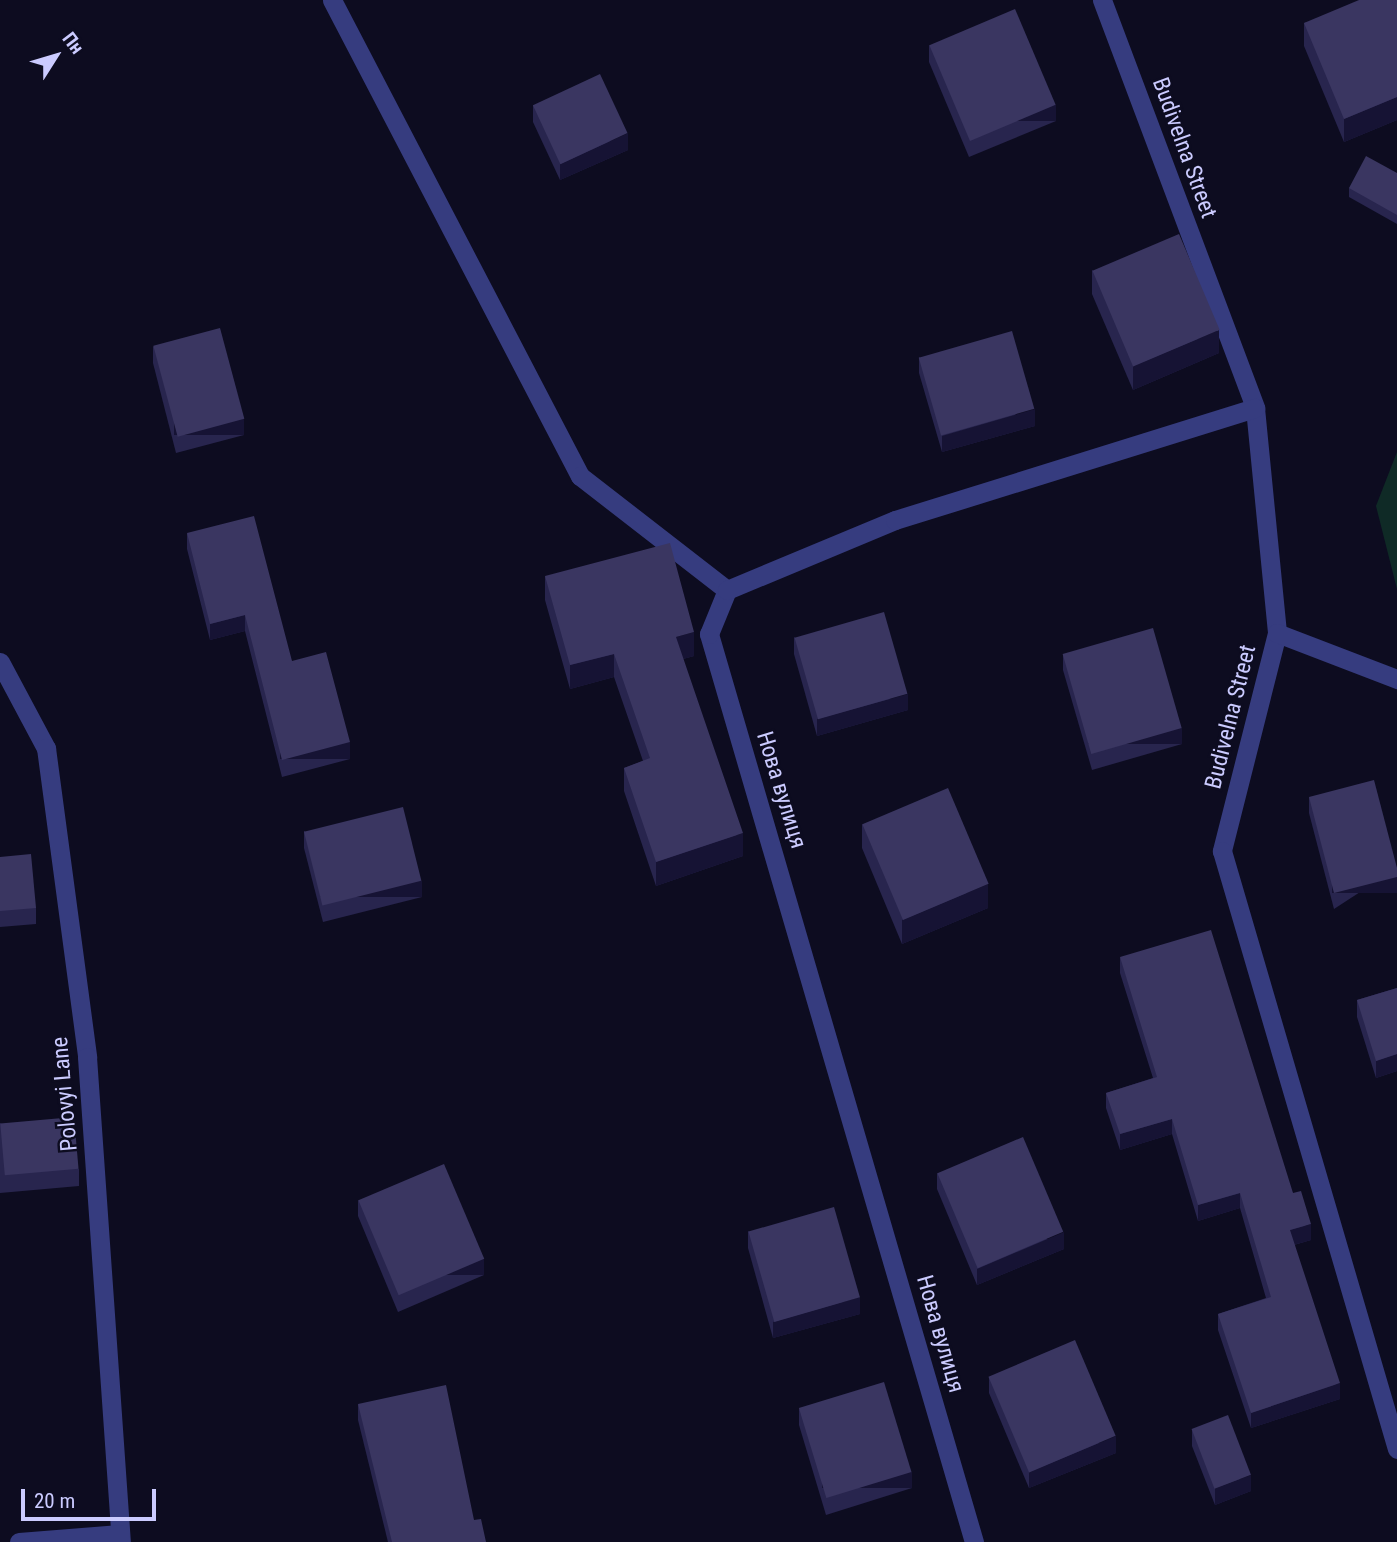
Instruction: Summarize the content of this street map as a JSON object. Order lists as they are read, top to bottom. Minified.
{"streets":{"street":["Budivelna Street","Нова вулиця","Polovyi Lane"]},"scale_bar":"20 m","north":"top right"}
